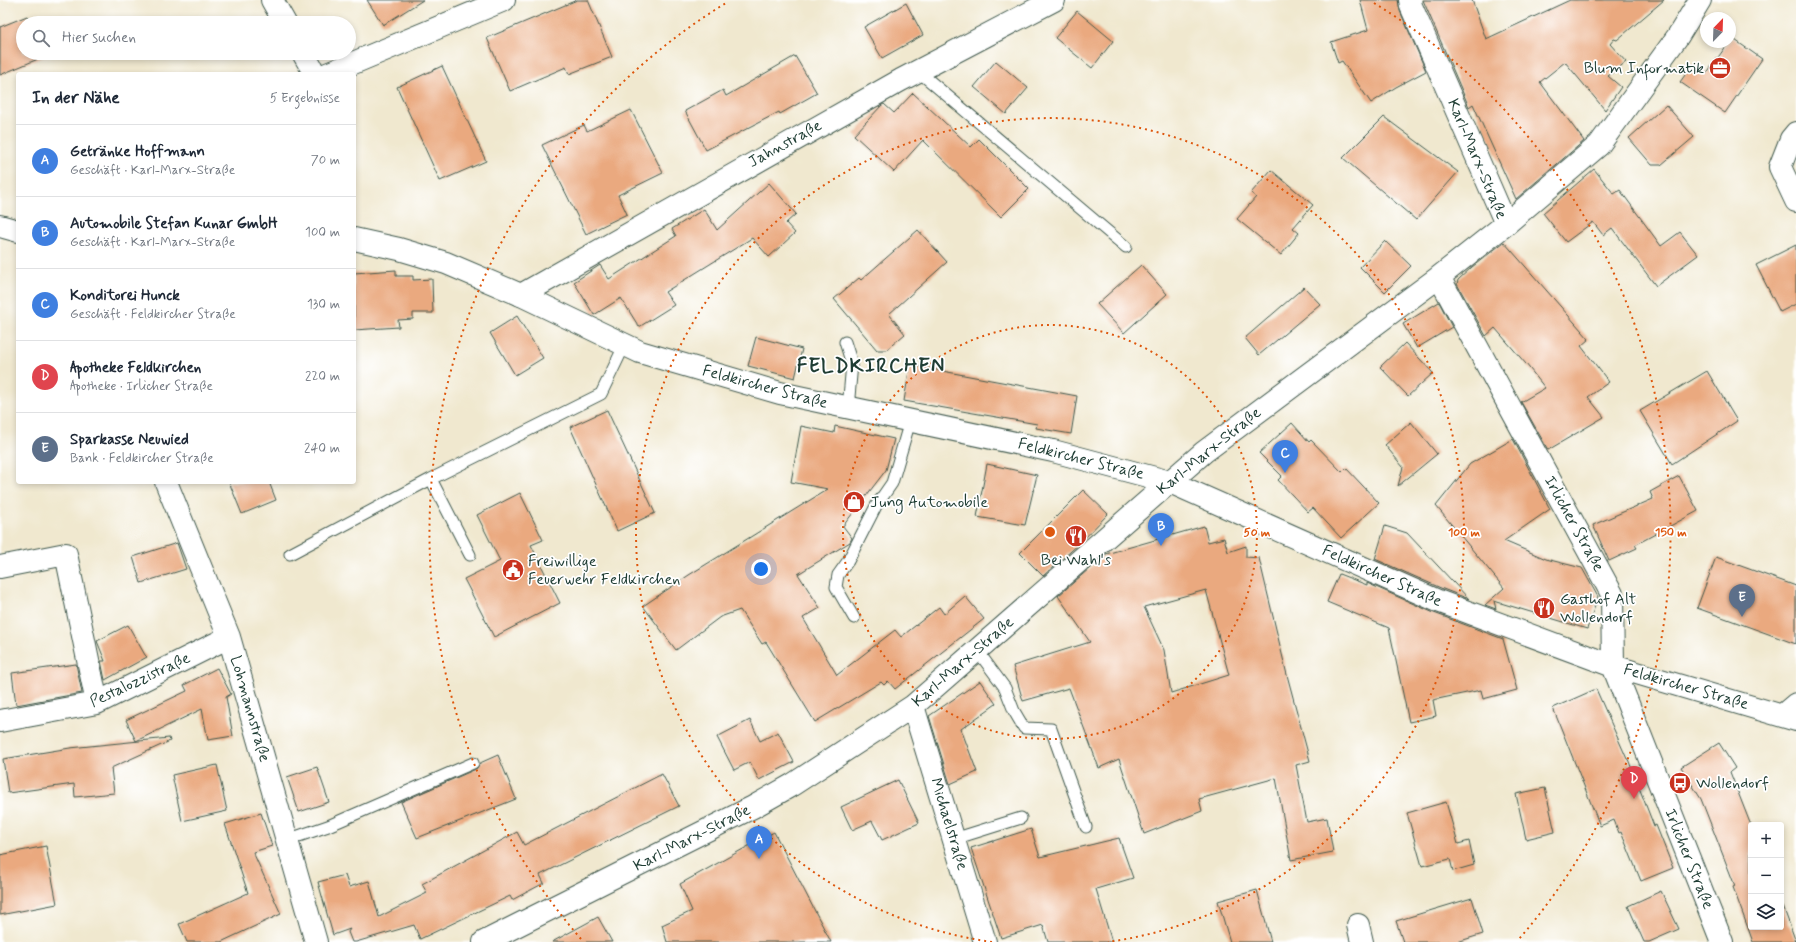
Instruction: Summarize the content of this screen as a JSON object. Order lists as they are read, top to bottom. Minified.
{"streets":{"street":["Jahnstraße","Karl-Marx-Straße","Feldkircher Straße","Irlicher Straße","Pestalozzistraße","Lohmannstraße","Michaelstraße"]},"crossings":[["Jahnstraße","Feldkircher Straße"],["Karl-Marx-Straße","Feldkircher Straße"],["Karl-Marx-Straße","Irlicher Straße"],["Karl-Marx-Straße","Michaelstraße"],["Feldkircher Straße","Irlicher Straße"],["Pestalozzistraße","Lohmannstraße"]],"districts":["FELDKIRCHEN"],"places":{"office":["Blum Informatik"],"shop":["Jung Automobile"],"restaurant":["Bei Wahl's","Gasthof Alt Wollendorf"],"public building":["Freiwillige Feuerwehr Feldkirchen"],"bus stop":["Wollendorf"]},"north":"top right","page":{"search":"Hier suchen","heading":["In der Nähe","5 Ergebnisse"],"list":[{"mark":"A","name":"Getränke Hoffmann","note":"Geschäft · Karl-Marx-Straße","value":"70 m"},{"mark":"B","name":"Automobile Stefan Kunar GmbH","note":"Geschäft · Karl-Marx-Straße","value":"100 m"},{"mark":"C","name":"Konditorei Hunck","note":"Geschäft · Feldkircher Straße","value":"130 m"},{"mark":"D","name":"Apotheke Feldkirchen","note":"Apotheke · Irlicher Straße","value":"220 m"},{"mark":"E","name":"Sparkasse Neuwied","note":"Bank · Feldkircher Straße","value":"240 m"}],"pins":["C","B","E","D","A"],"map_buttons":["+","−"]},"rings":["50 m","100 m","150 m"]}
